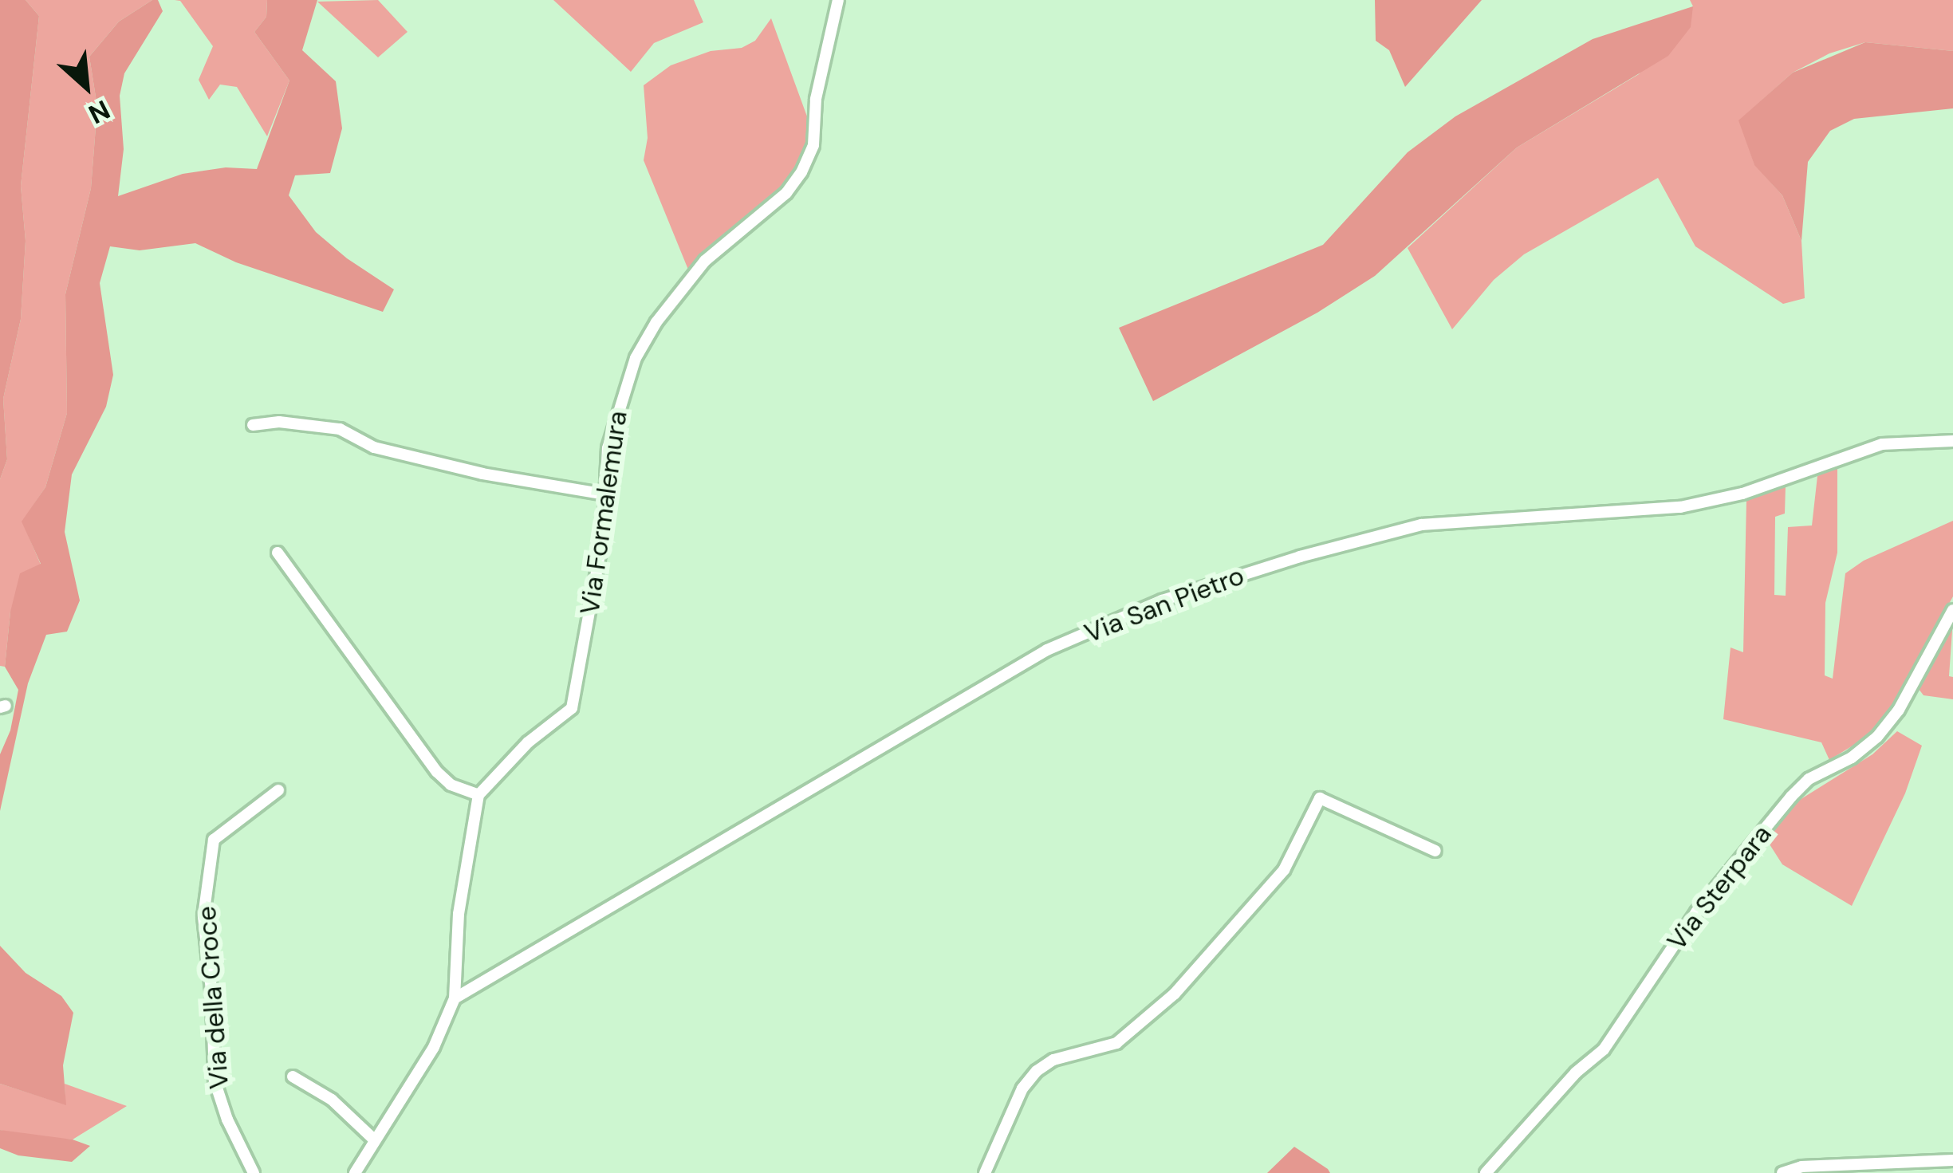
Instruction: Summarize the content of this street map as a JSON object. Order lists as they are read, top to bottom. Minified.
{"streets":{"street":["Via Formalemura","Via San Pietro","Via Sterpara","Via della Croce"]},"north":"bottom right"}
